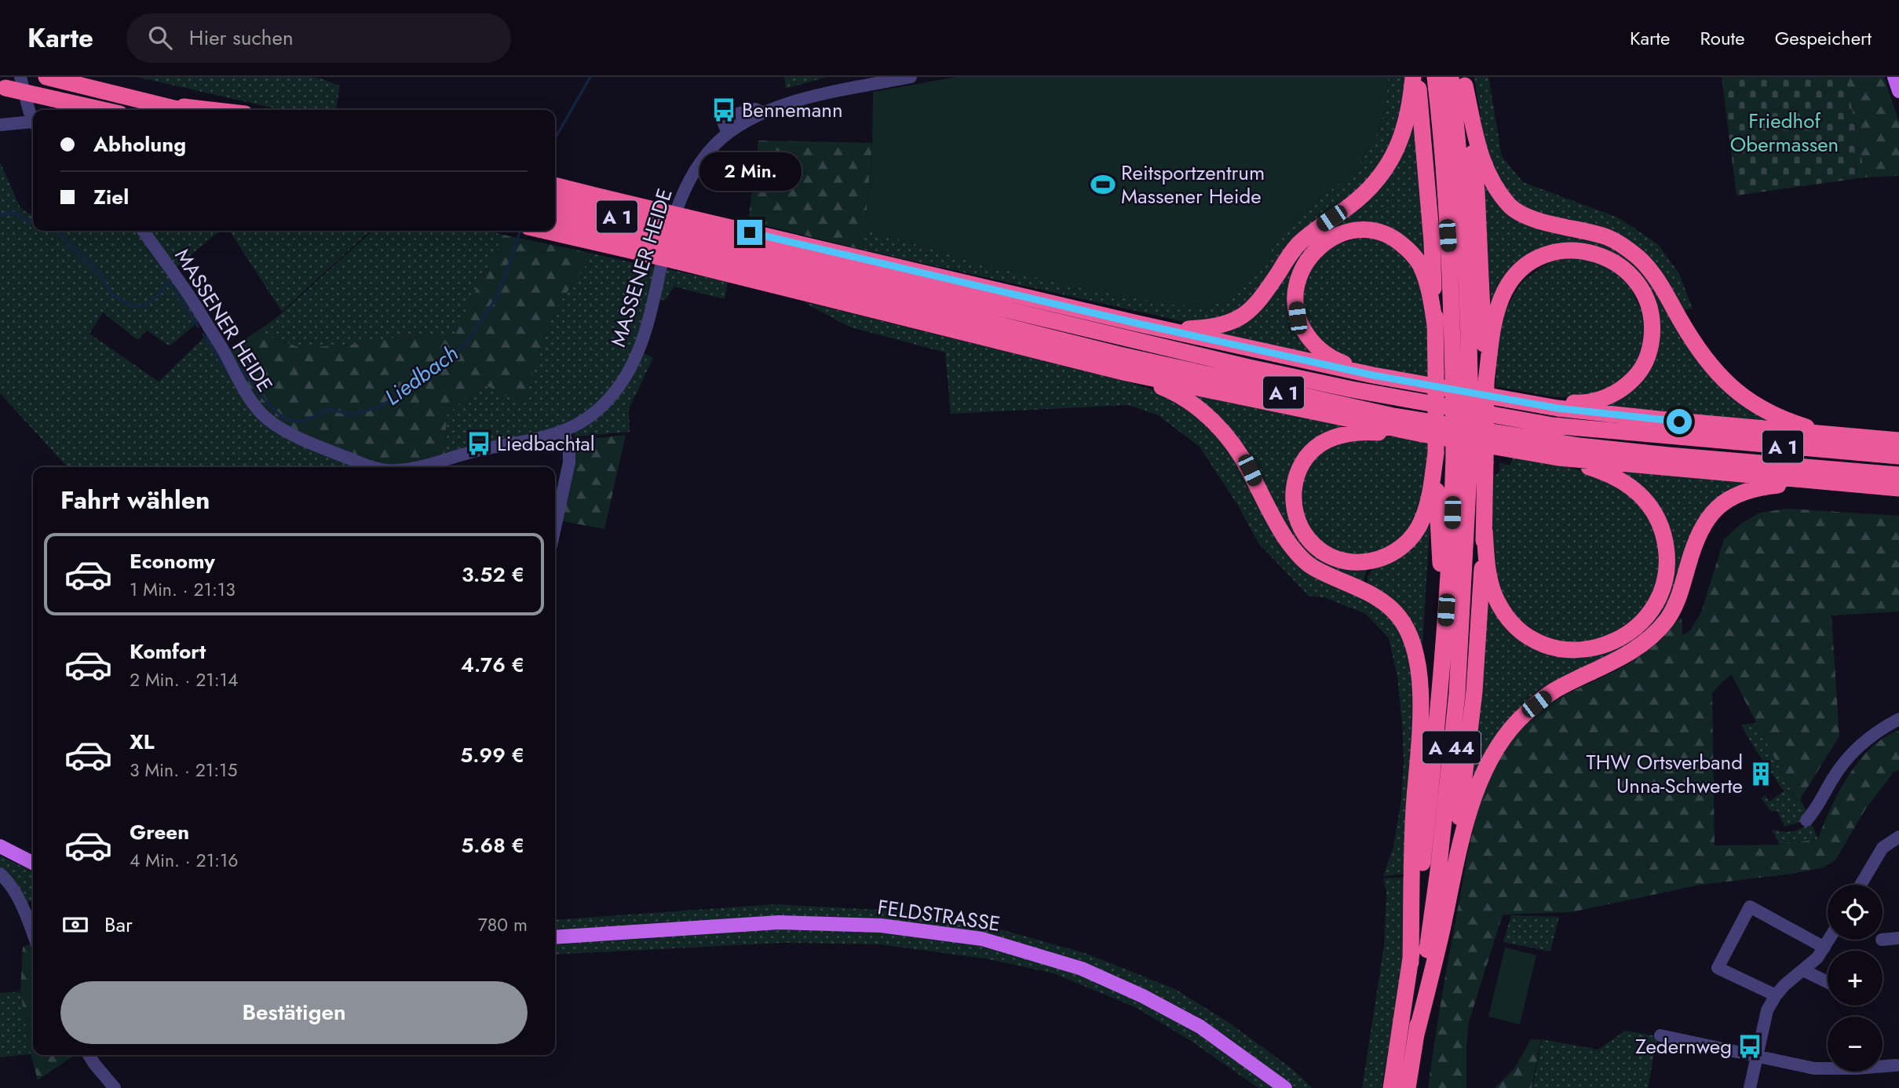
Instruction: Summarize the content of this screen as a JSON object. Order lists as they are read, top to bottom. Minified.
{"streets":{"highway":["A 1","A 44"],"main road":["FELDSTRASSE"],"street":["MASSENER HEIDE"]},"water":["Liedbach"],"parks":["Friedhof Obermassen"],"places":{"bus stop":["Bennemann","Liedbachtal","Zedernweg"],"sports":["Reitsportzentrum Massener Heide"],"building":["THW Ortsverband Unna-Schwerte"]},"page":{"header":"Karte","search":"Hier suchen","nav":["Karte","Route","Gespeichert"],"banner":["Abholung","Ziel"],"bubble":"2 Min.","heading":"Fahrt wählen","list":[{"name":"Economy","note":"1 Min. · 21:13","value":"3.52 €"},{"name":"Komfort","note":"2 Min. · 21:14","value":"4.76 €"},{"name":"XL","note":"3 Min. · 21:15","value":"5.99 €"},{"name":"Green","note":"4 Min. · 21:16","value":"5.68 €"}],"map_buttons":["+","−"],"pay":["Bar","780 m"],"buttons":"Bestätigen"}}
